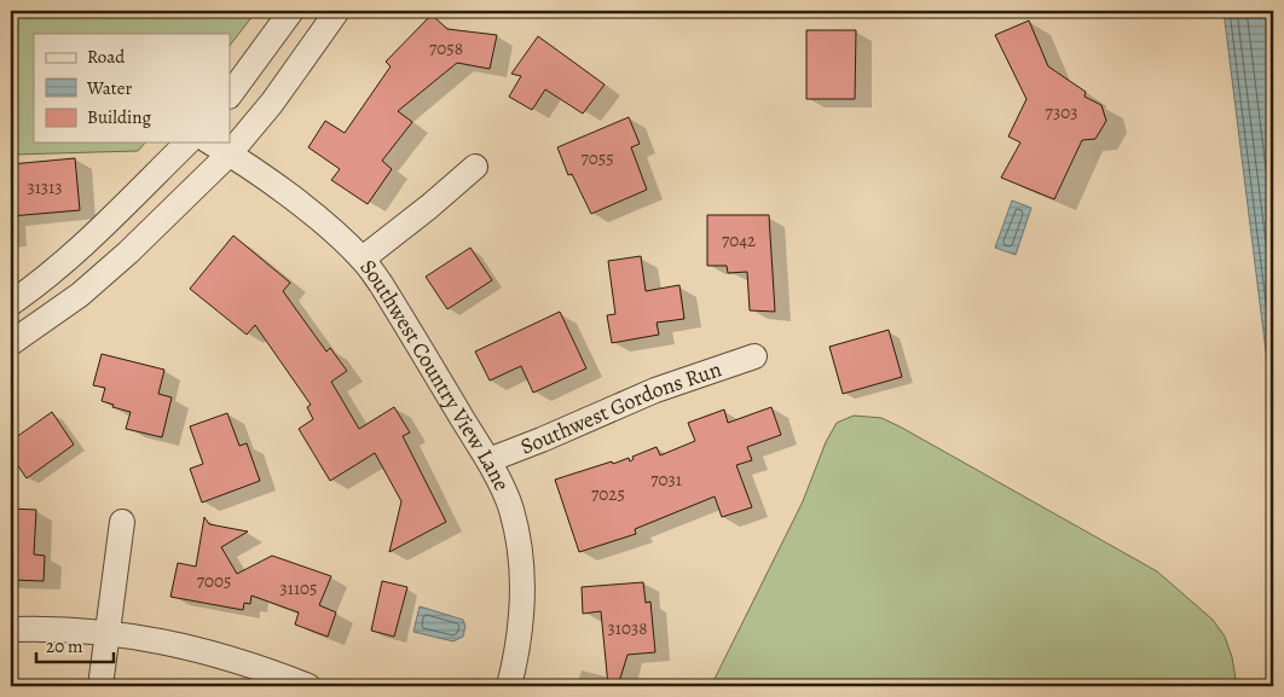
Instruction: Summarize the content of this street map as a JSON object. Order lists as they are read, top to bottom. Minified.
{"streets":{"street":["Southwest Country View Lane","Southwest Gordons Run"]},"crossings":[["Southwest Country View Lane","Southwest Gordons Run"]],"house_numbers":["7058","7303","7055","31313","7042","7031","7025","7005","31105","31038"],"legend":["Road","Water","Building"],"scale_bar":"20 m"}
